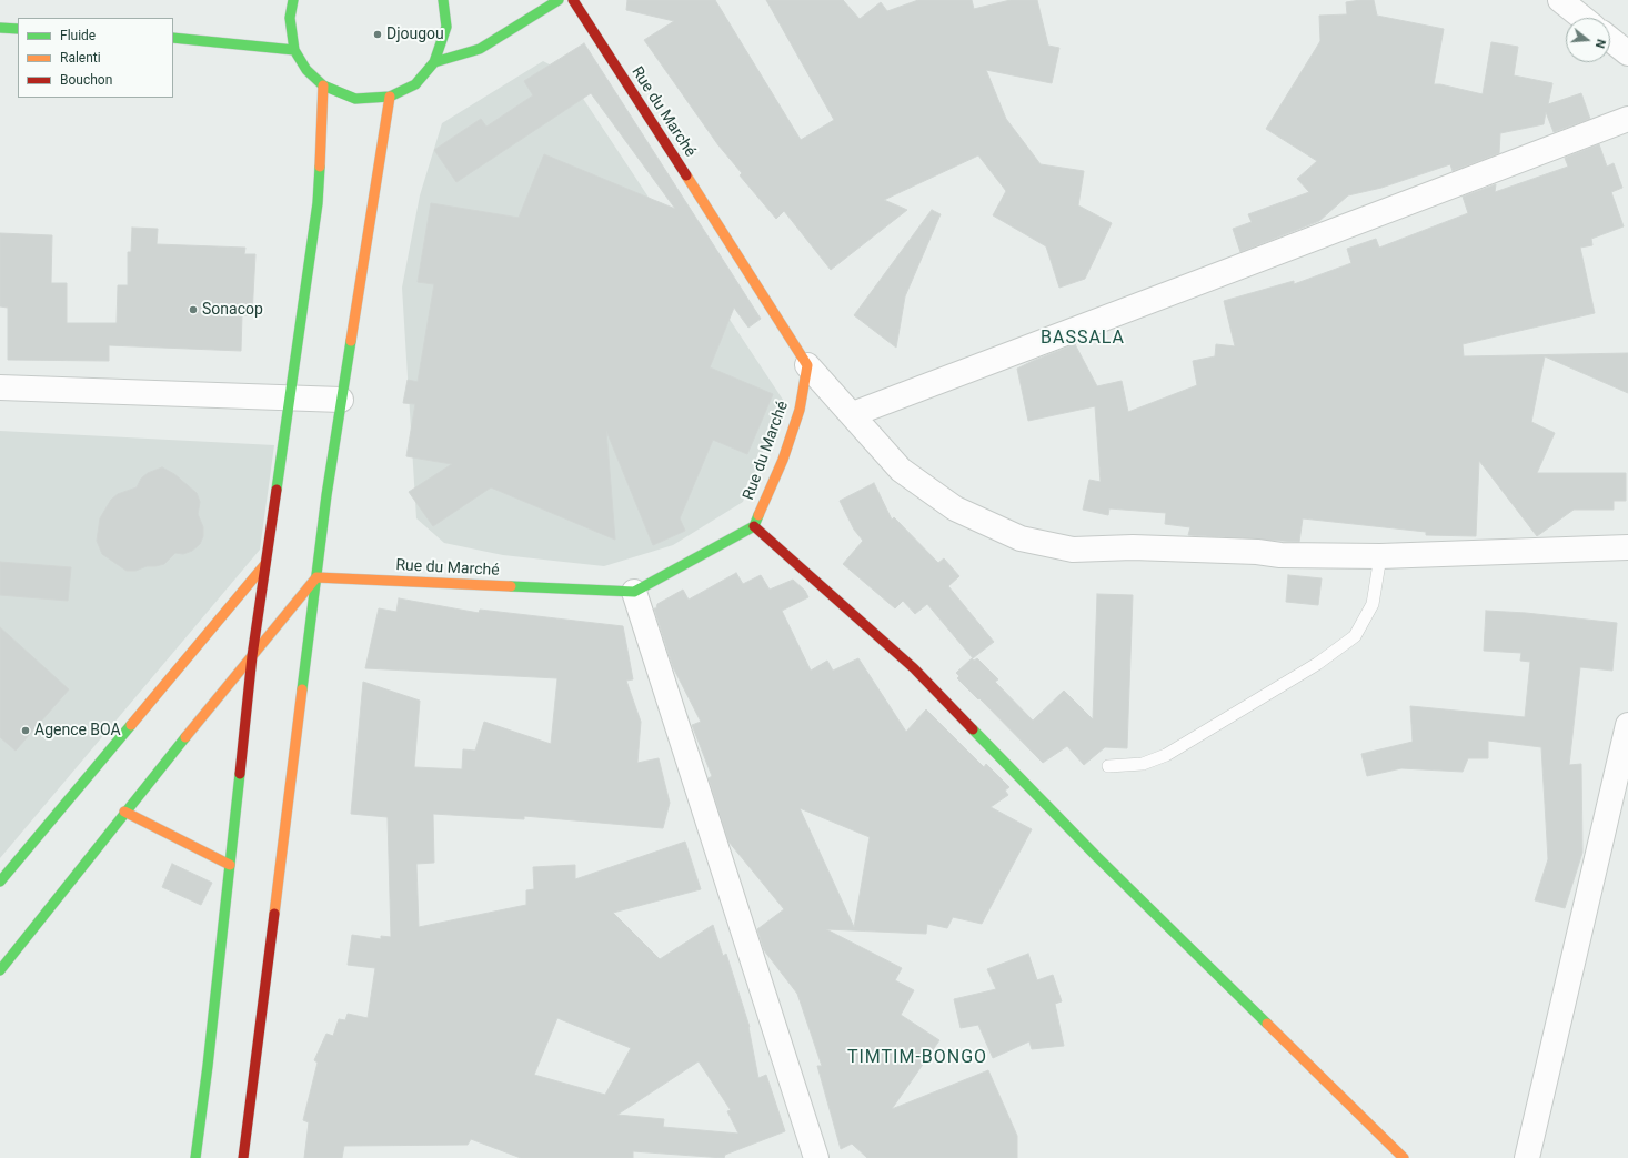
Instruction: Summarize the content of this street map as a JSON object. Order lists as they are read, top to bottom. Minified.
{"streets":{"main road":["Rue du Marché"]},"districts":["BASSALA","TIMTIM-BONGO"],"places":["Djougou","Sonacop","Agence BOA"],"legend":["Fluide","Ralenti","Bouchon"],"north":"right"}
